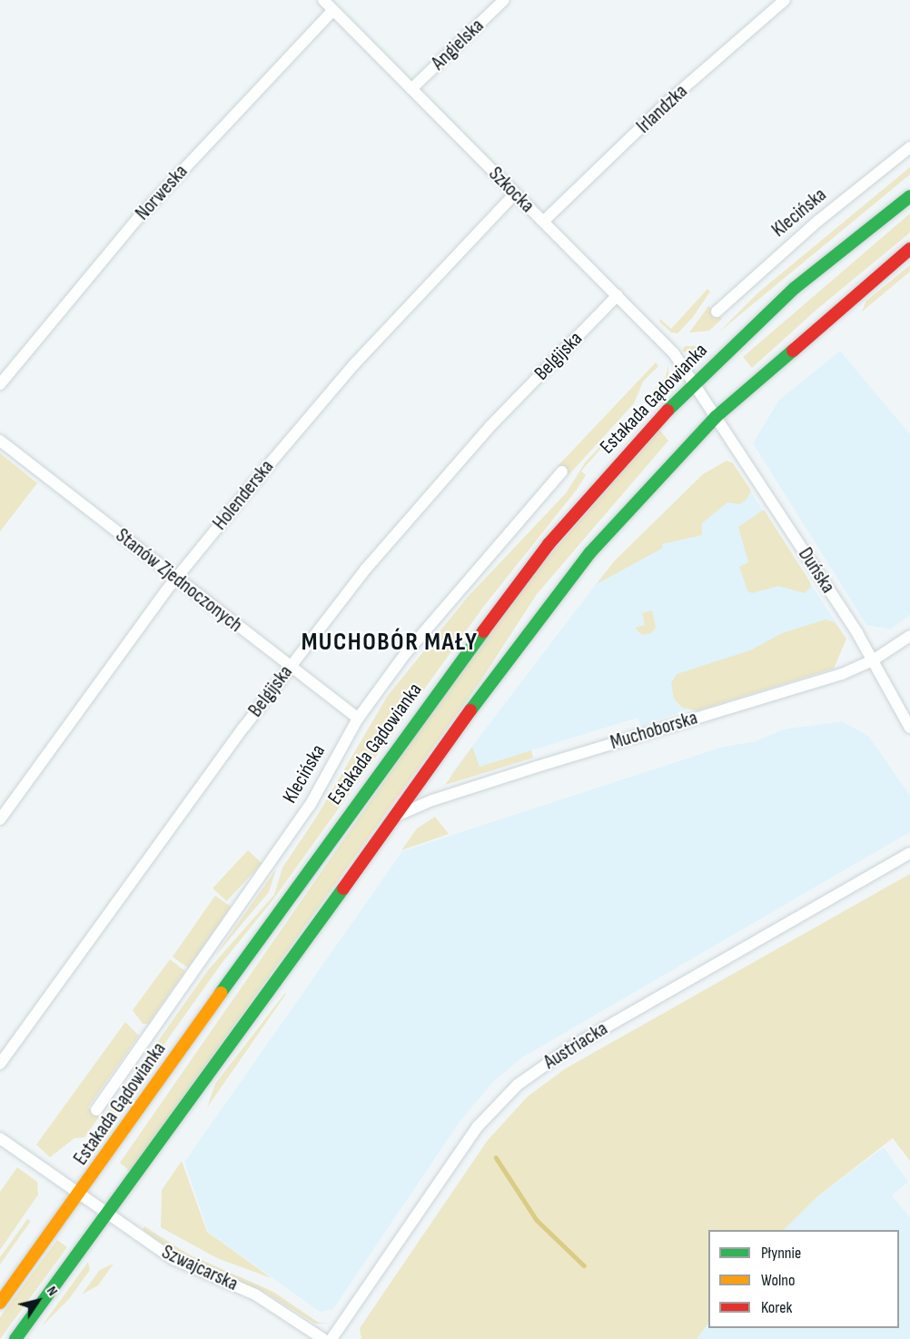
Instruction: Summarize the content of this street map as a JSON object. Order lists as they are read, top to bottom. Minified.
{"streets":{"main road":["Estakada Gądowianka"],"street":["Angielska","Irlandzka","Szkocka","Norweska","Klecińska","Belgijska","Holenderska","Duńska","Stanów Zjednoczonych","Muchoborska","Austriacka","Szwajcarska"]},"crossings":[["Angielska","Szkocka"],["Irlandzka","Szkocka"],["Szkocka","Norweska"],["Szkocka","Belgijska"],["Szkocka","Estakada Gądowianka"],["Szkocka","Holenderska"],["Szkocka","Duńska"],["Klecińska","Stanów Zjednoczonych"],["Belgijska","Stanów Zjednoczonych"],["Estakada Gądowianka","Duńska"],["Estakada Gądowianka","Szwajcarska"],["Holenderska","Stanów Zjednoczonych"],["Duńska","Muchoborska"]],"districts":["MUCHOBÓR MAŁY"],"legend":["Płynnie","Wolno","Korek"],"north":"top right"}
